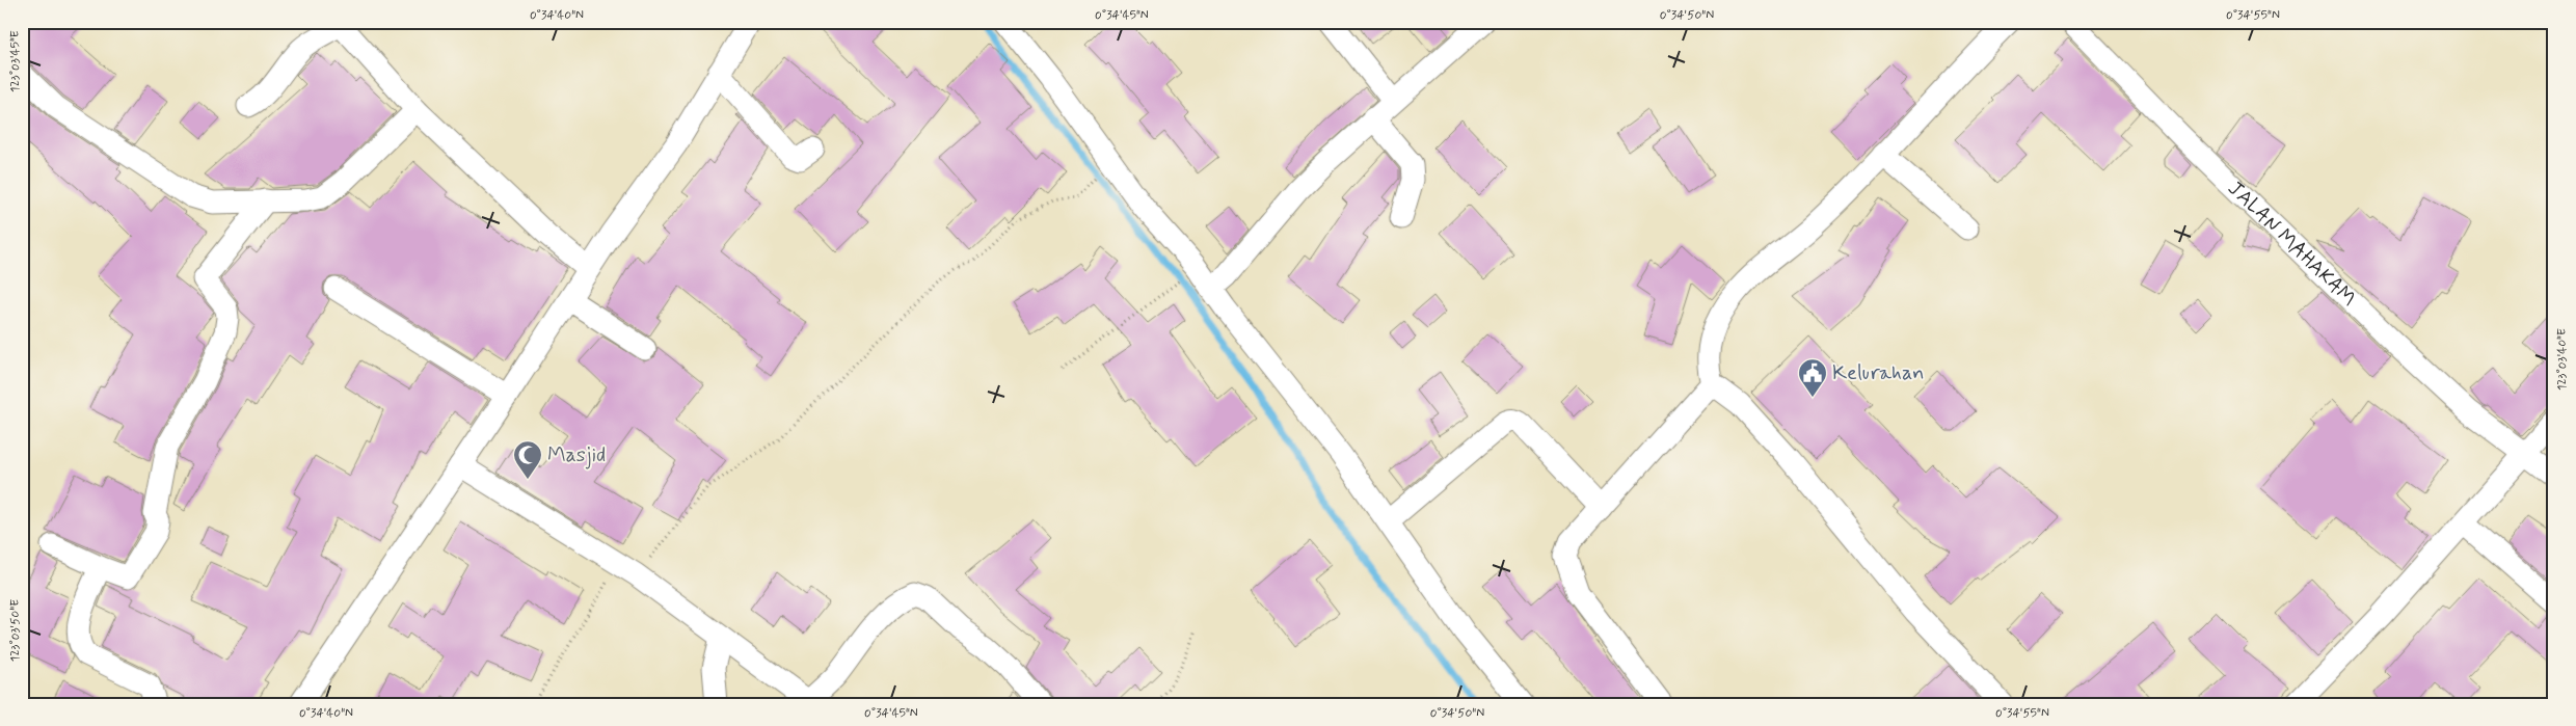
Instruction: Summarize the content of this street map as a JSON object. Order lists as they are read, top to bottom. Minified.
{"streets":{"street":["JALAN MAHAKAM"]},"places":{"public building":["Kelurahan"],"mosque":["Masjid"]},"coordinates":["0°34'40\"N","0°34'45\"N","0°34'50\"N","0°34'55\"N","123°03'45\"E","123°03'40\"E","123°03'50\"E"]}
